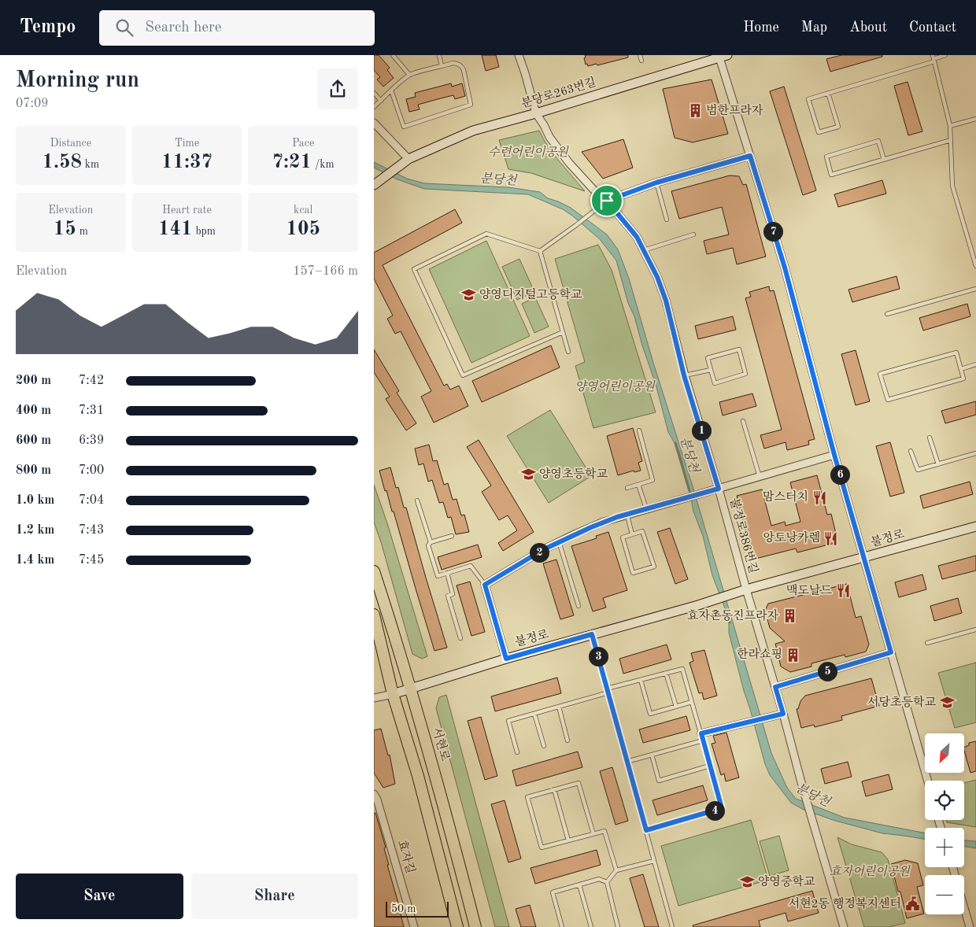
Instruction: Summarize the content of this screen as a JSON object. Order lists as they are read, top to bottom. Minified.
{"streets":{"main road":["분당로263번길","불정로","서현로"],"street":["불정로386번길","효자길"]},"crossings":[["분당로263번길","불정로386번길"],["불정로386번길","불정로"],["불정로","서현로"]],"water":["분당천"],"parks":["수련어린이공원","양영어린이공원","효자어린이공원"],"places":{"building":["범한프라자","효자촌동진프라자","한라쇼핑"],"school or university":["양영디지털고등학교","양영초등학교","서당초등학교","양영중학교"],"restaurant":["맘스터치","앙토낭카렘","맥도날드"],"public building":["서현2동 행정복지센터"]},"scale_bar":"50 m","north":"bottom left","page":{"header":"Tempo","search":"Search here","nav":["Home","Map","About","Contact"],"heading":["Morning run","07:09"],"stats":[["Distance","1.58 km"],["Time","11:37"],["Pace","7:21 /km"],["Elevation","15 m"],["Heart rate","141 bpm"],["kcal","105"]],"pins":["7","1","6","2","3","5","4"],"chart":["Elevation","157–166 m"],"list":[{"name":"200 m","note":"7:42"},{"name":"400 m","note":"7:31"},{"name":"600 m","note":"6:39"},{"name":"800 m","note":"7:00"},{"name":"1.0 km","note":"7:04"},{"name":"1.2 km","note":"7:43"},{"name":"1.4 km","note":"7:45"}],"map_buttons":["+","−"],"buttons":["Save","Share"],"scale":"50 m"}}
